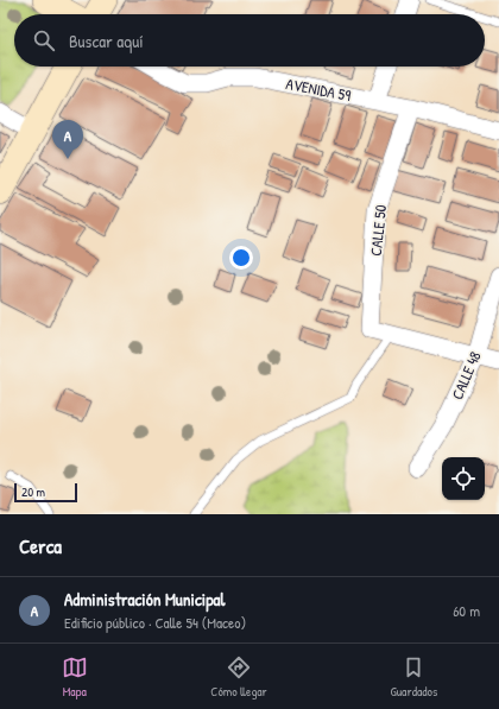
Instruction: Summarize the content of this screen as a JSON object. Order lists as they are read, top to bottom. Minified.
{"streets":{"street":["AVENIDA 59","CALLE 50","CALLE 48"]},"crossings":[["AVENIDA 59","CALLE 50"]],"scale_bar":"20 m","page":{"search":"Buscar aquí","pins":"A","scale":"20 m","heading":"Cerca","list":[{"mark":"A","name":"Administración Municipal","note":"Edificio público · Calle 54 (Maceo)","value":"60 m"}],"nav":["Mapa","Cómo llegar","Guardados"]}}
